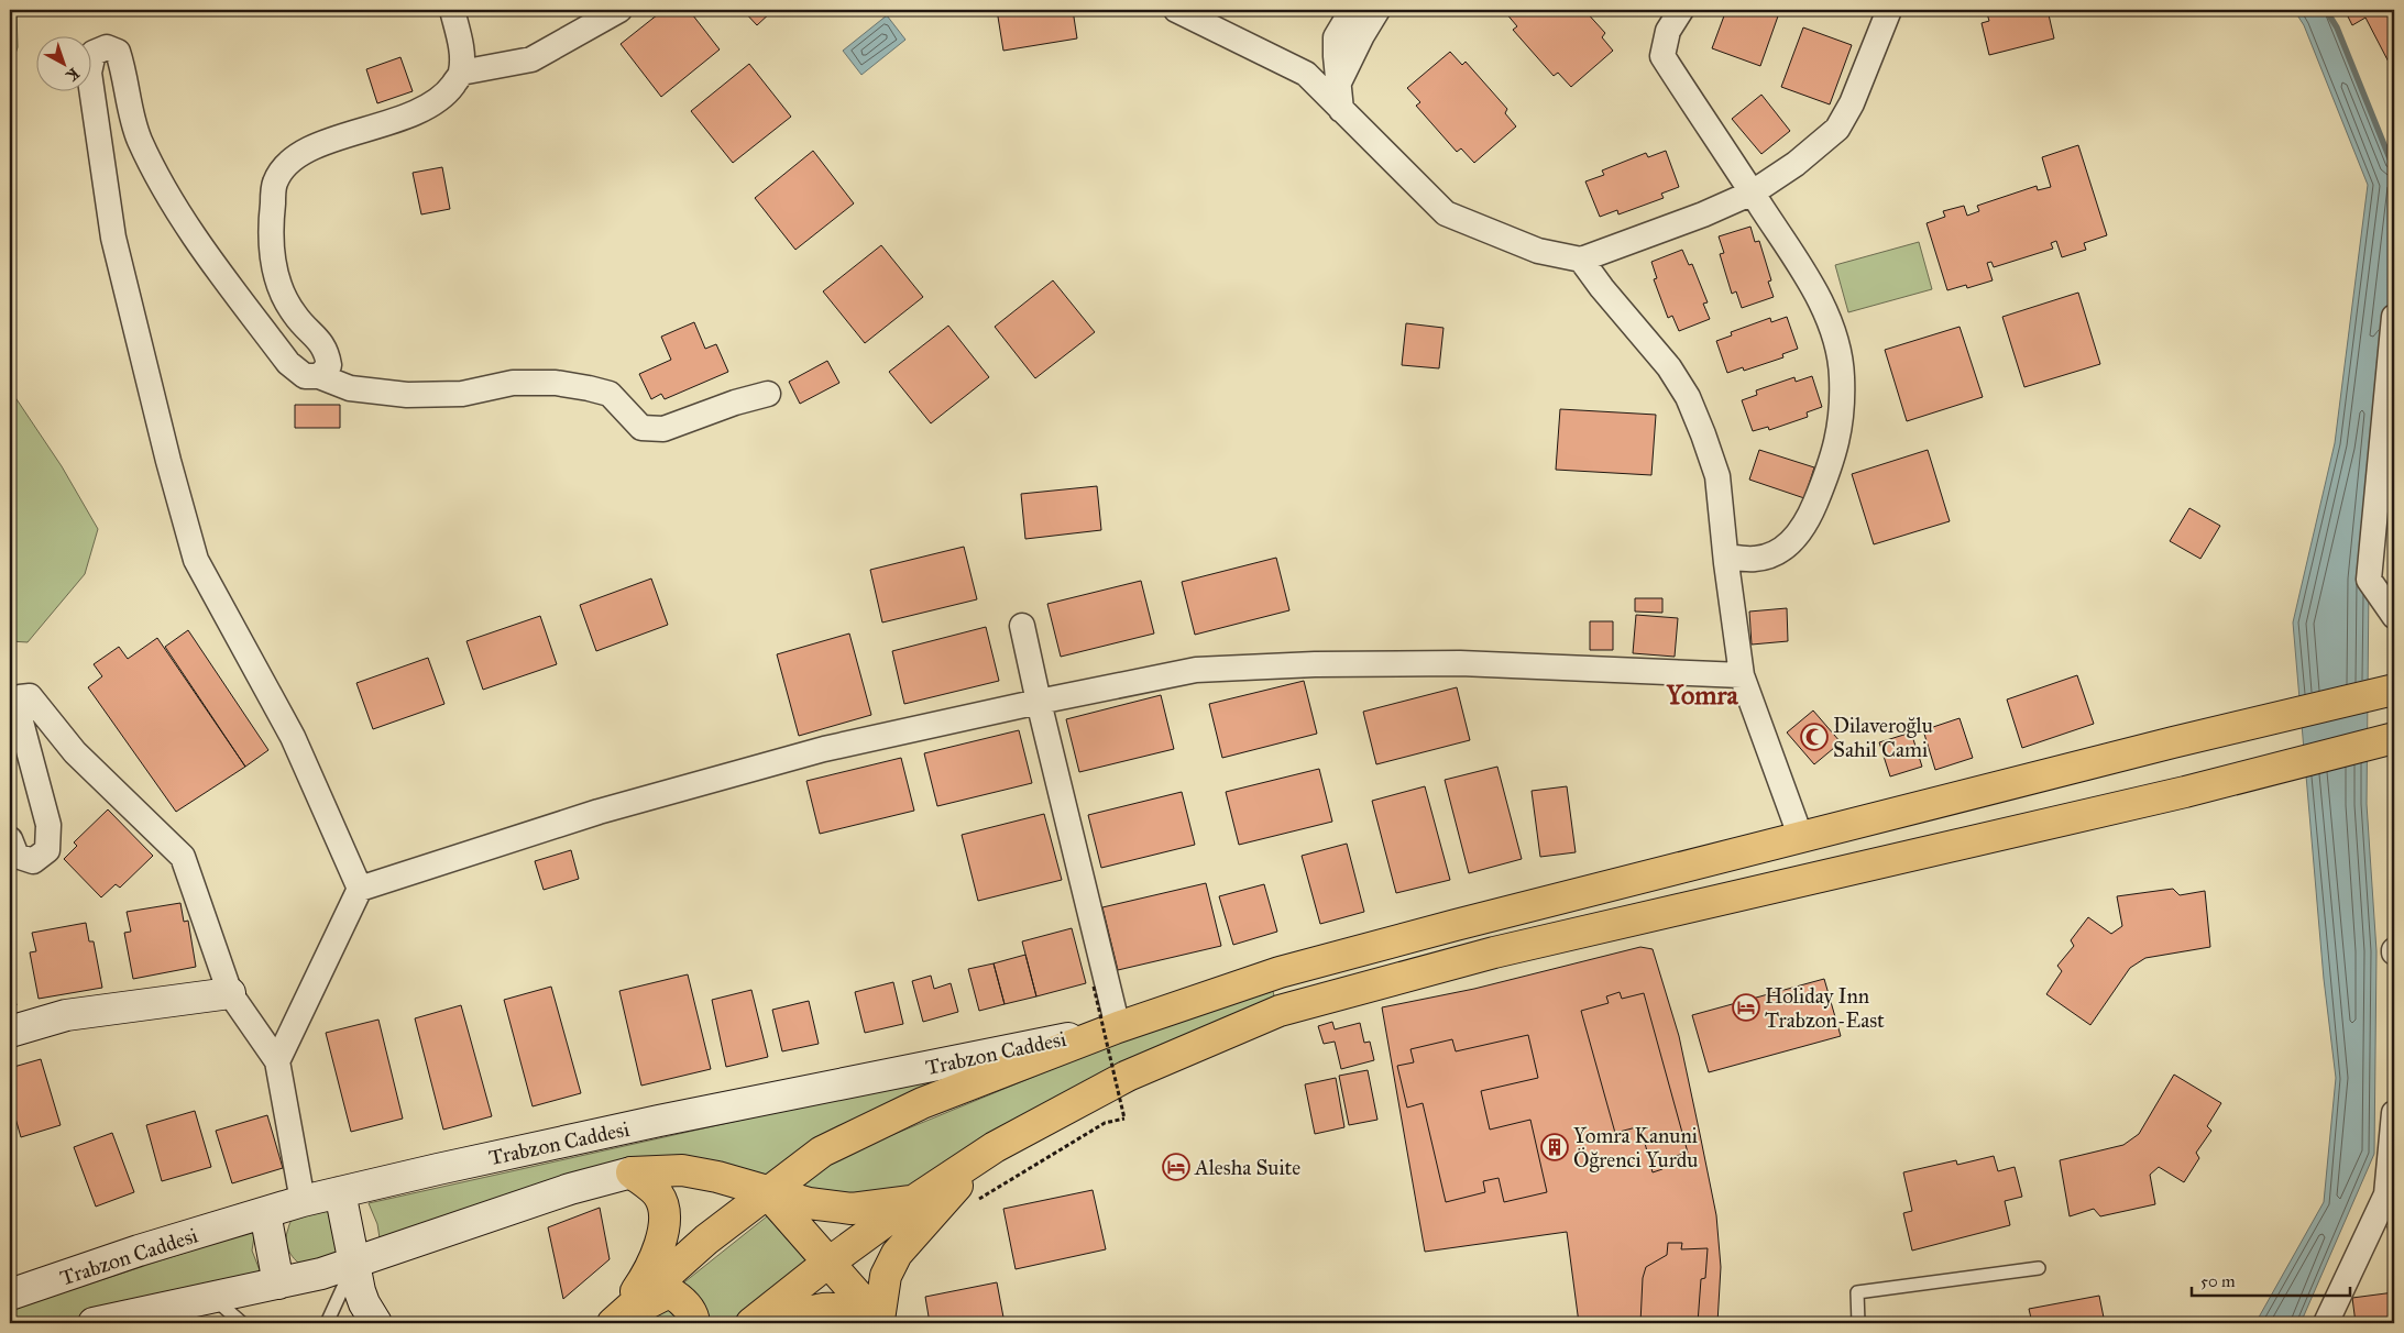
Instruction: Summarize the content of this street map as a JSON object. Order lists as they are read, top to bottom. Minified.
{"streets":{"main road":["Trabzon Caddesi"]},"districts":["Yomra"],"places":{"mosque":["Dilaveroğlu Sahil Cami"],"hotel":["Holiday Inn Trabzon-East","Alesha Suite"],"building":["Yomra Kanuni Öğrenci Yurdu"]},"scale_bar":"50 m","north":"bottom right"}
